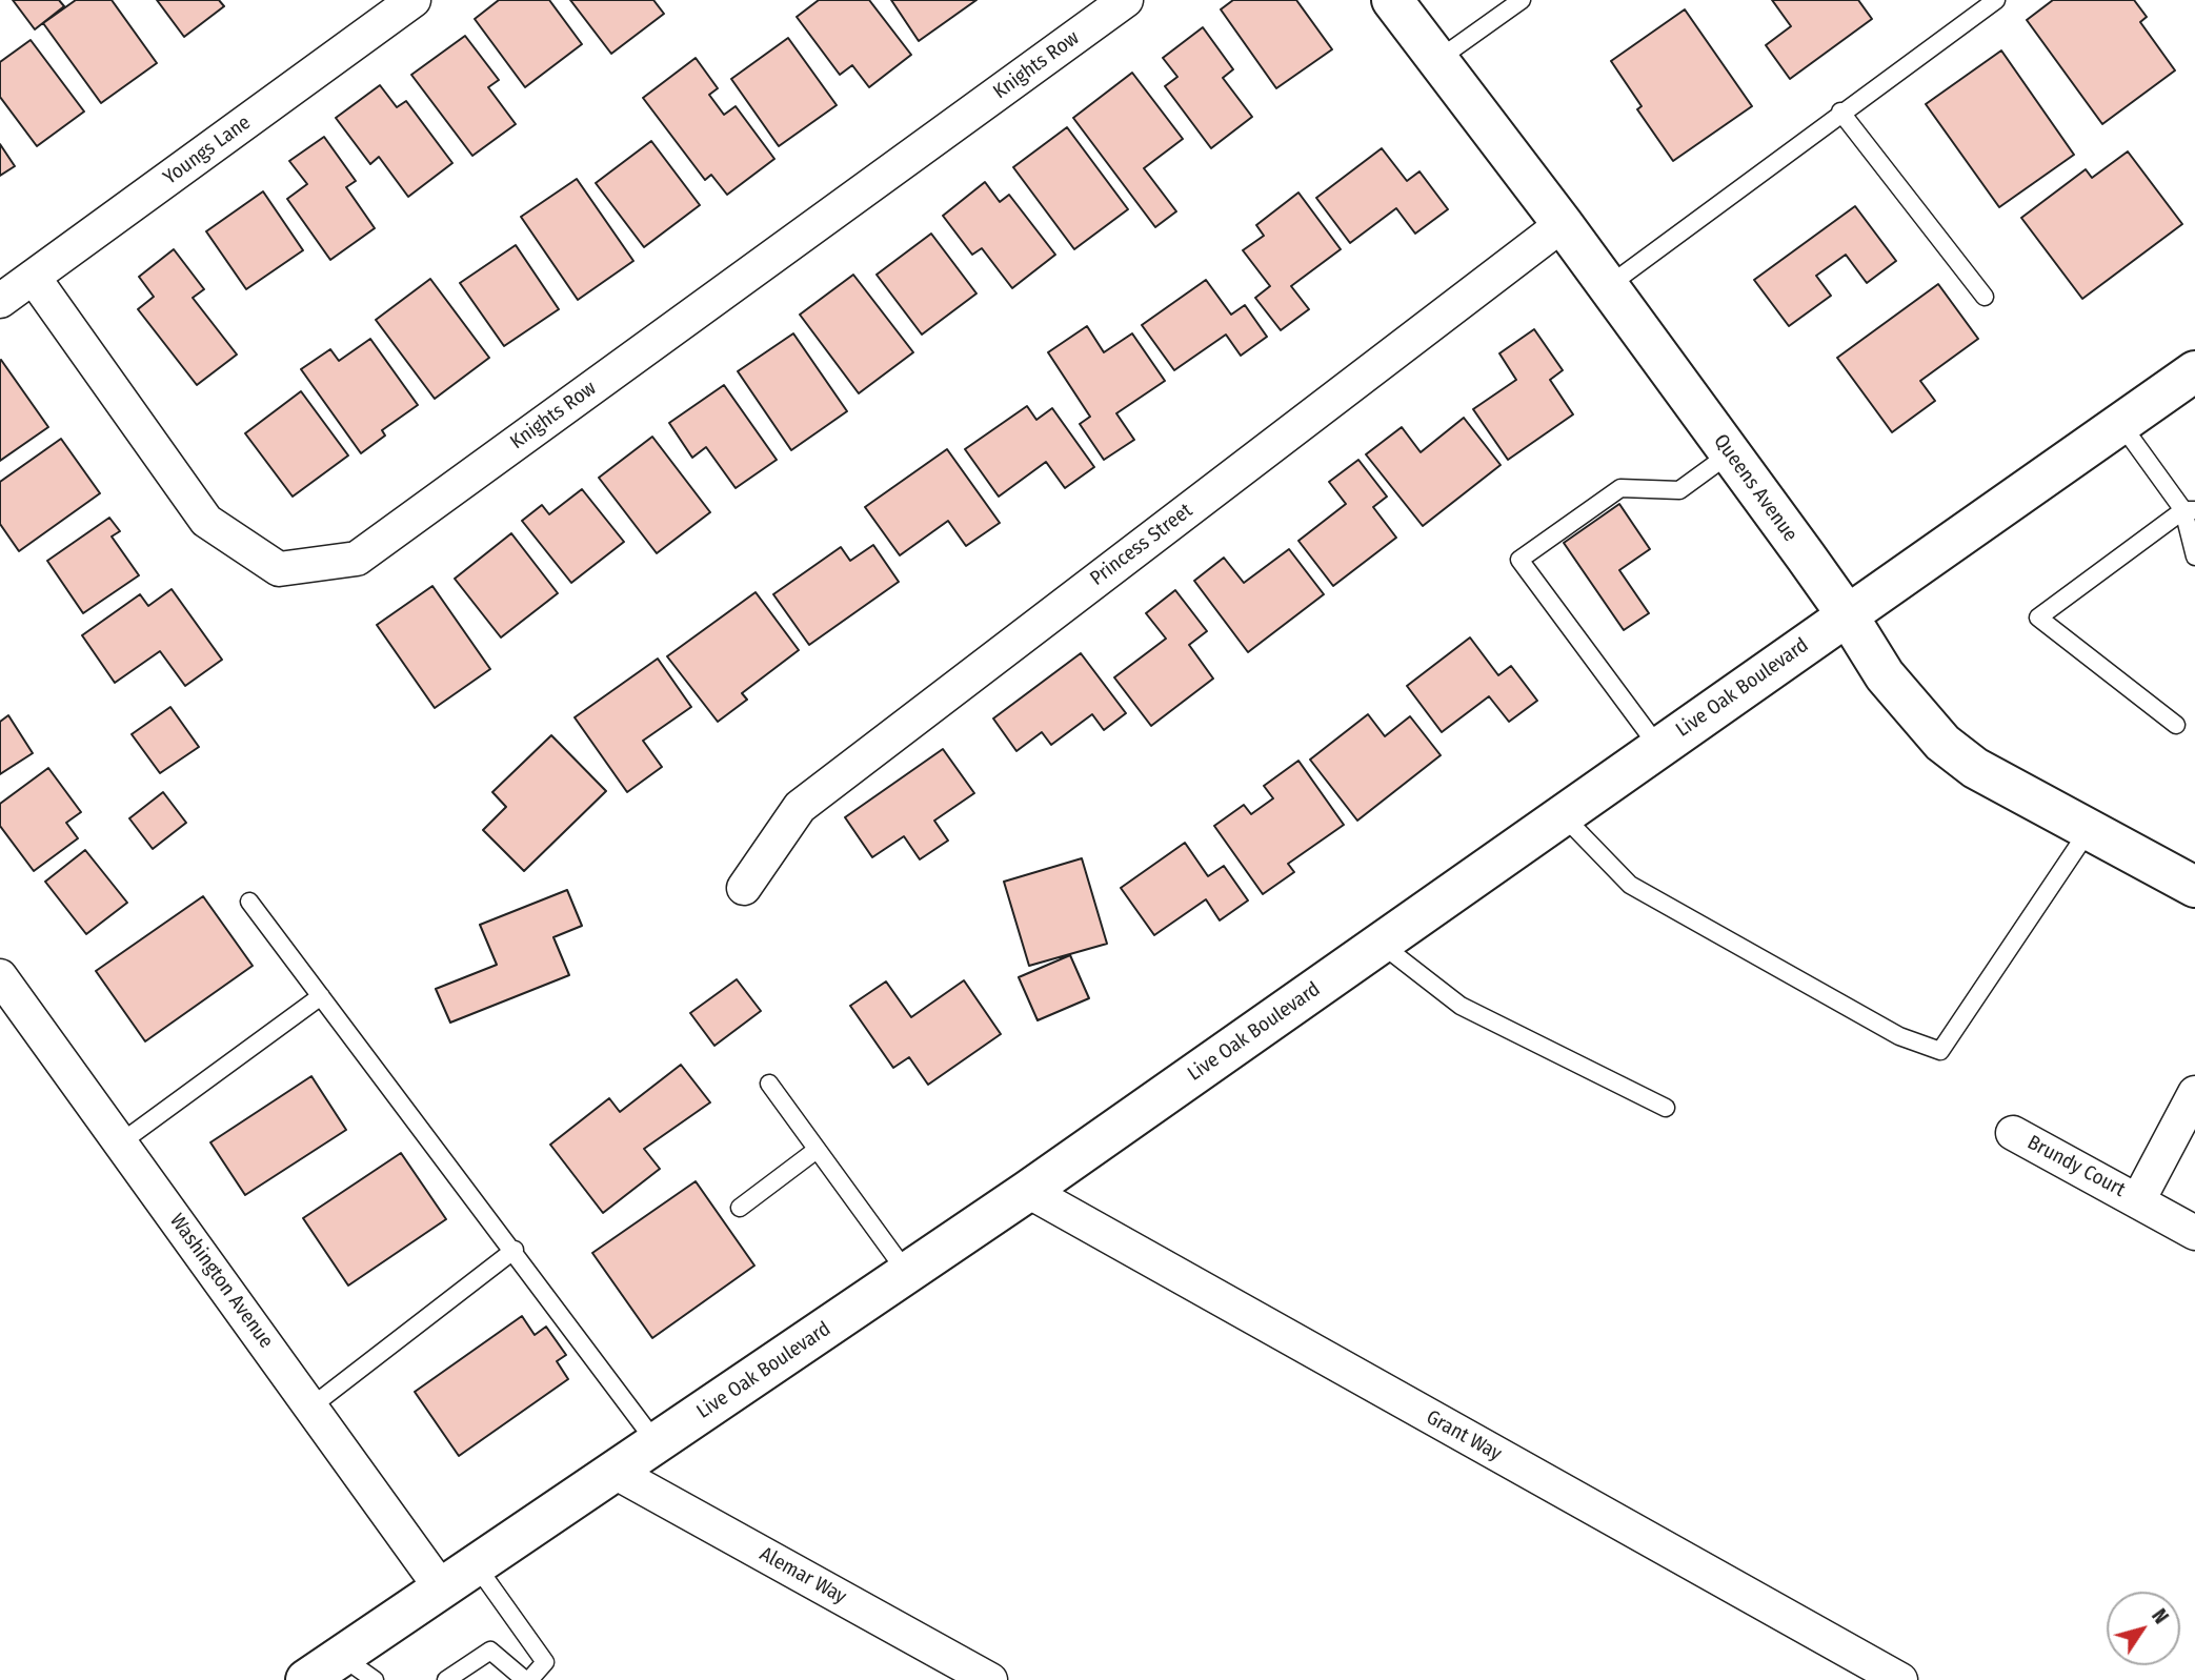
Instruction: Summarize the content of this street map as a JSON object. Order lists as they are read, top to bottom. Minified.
{"streets":{"main road":["Queens Avenue","Live Oak Boulevard"],"street":["Knights Row","Youngs Lane","Princess Street","Brundy Court","Washington Avenue","Grant Way","Alemar Way"]},"crossings":[["Knights Row","Youngs Lane"],["Queens Avenue","Princess Street"],["Queens Avenue","Live Oak Boulevard"],["Live Oak Boulevard","Washington Avenue"],["Live Oak Boulevard","Grant Way"],["Live Oak Boulevard","Alemar Way"]],"north":"top right"}
